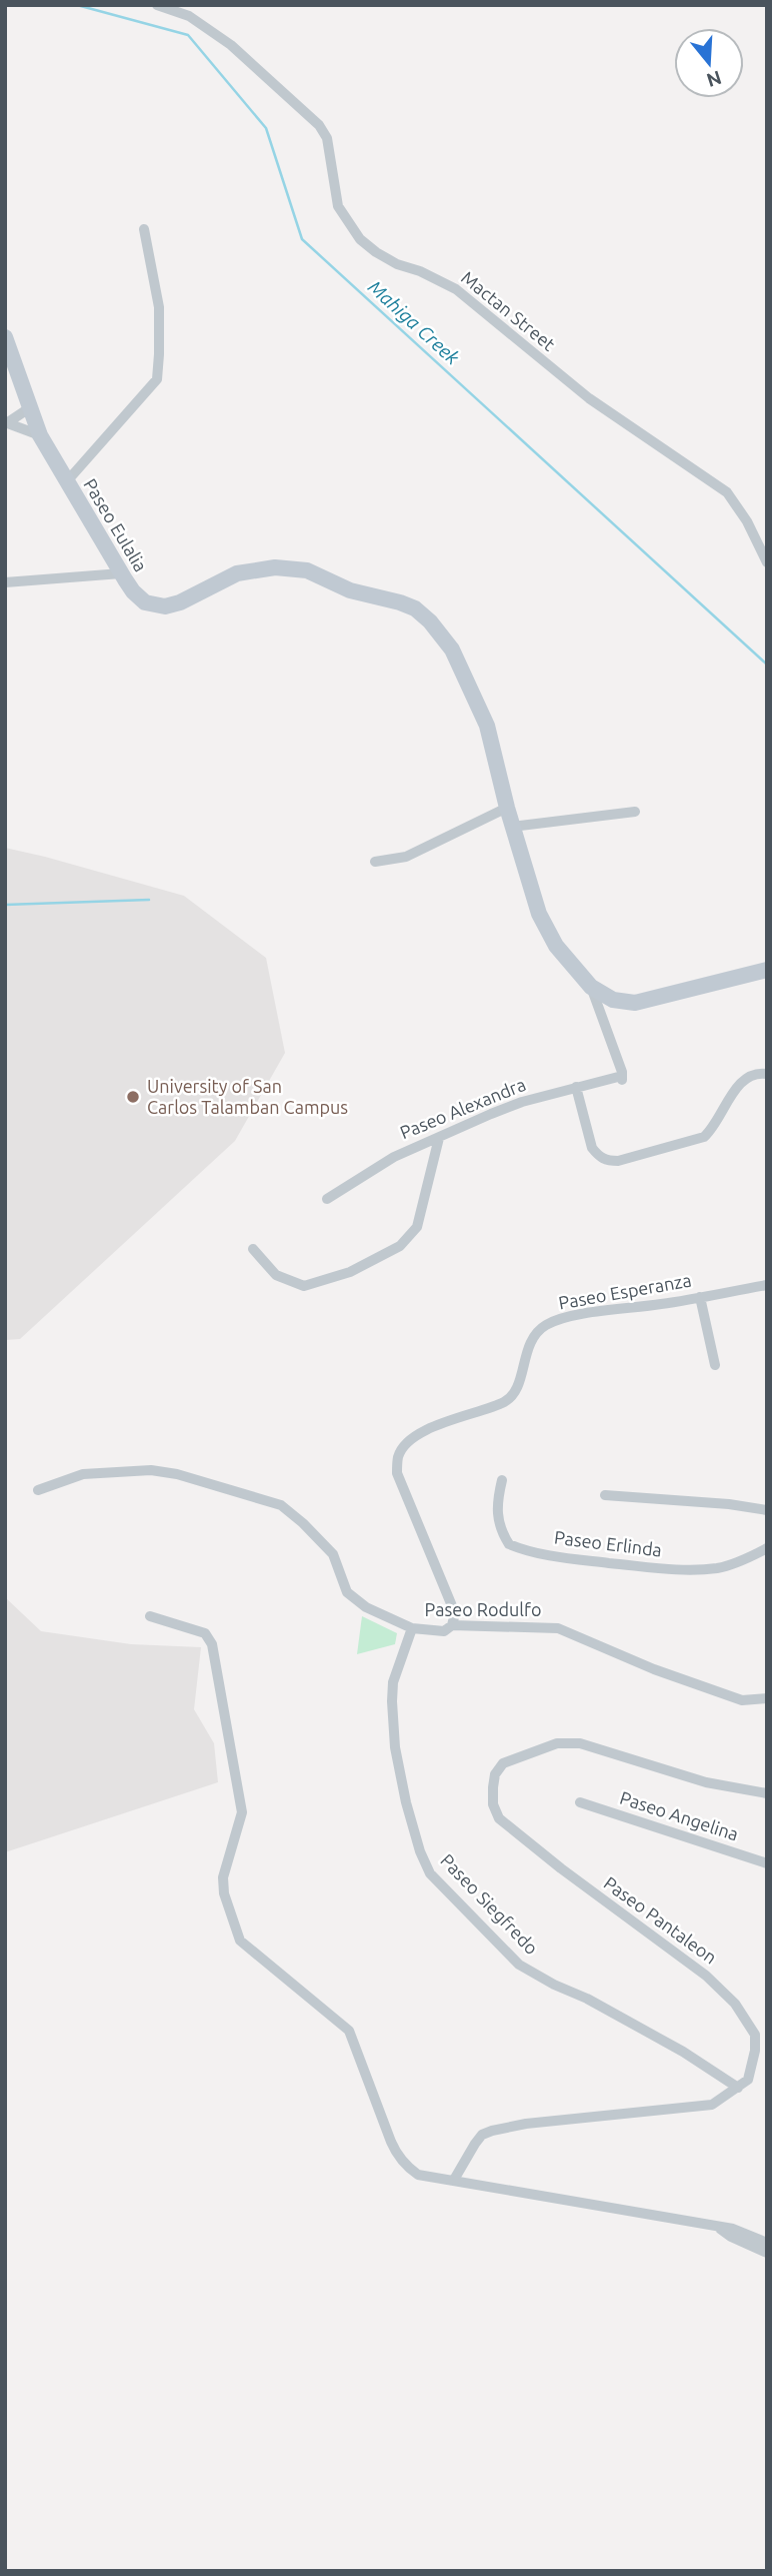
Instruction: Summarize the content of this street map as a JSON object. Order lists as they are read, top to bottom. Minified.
{"streets":{"street":["Mactan Street","Paseo Eulalia","Paseo Alexandra","Paseo Esperanza","Paseo Erlinda","Paseo Rodulfo","Paseo Angelina","Paseo Siegfredo","Paseo Pantaleon"]},"crossings":[["Paseo Eulalia","Paseo Alexandra"],["Paseo Esperanza","Paseo Rodulfo"],["Paseo Rodulfo","Paseo Siegfredo"],["Paseo Siegfredo","Paseo Pantaleon"]],"water":["Mahiga Creek"],"places":["University of San Carlos Talamban Campus"],"north":"bottom"}
